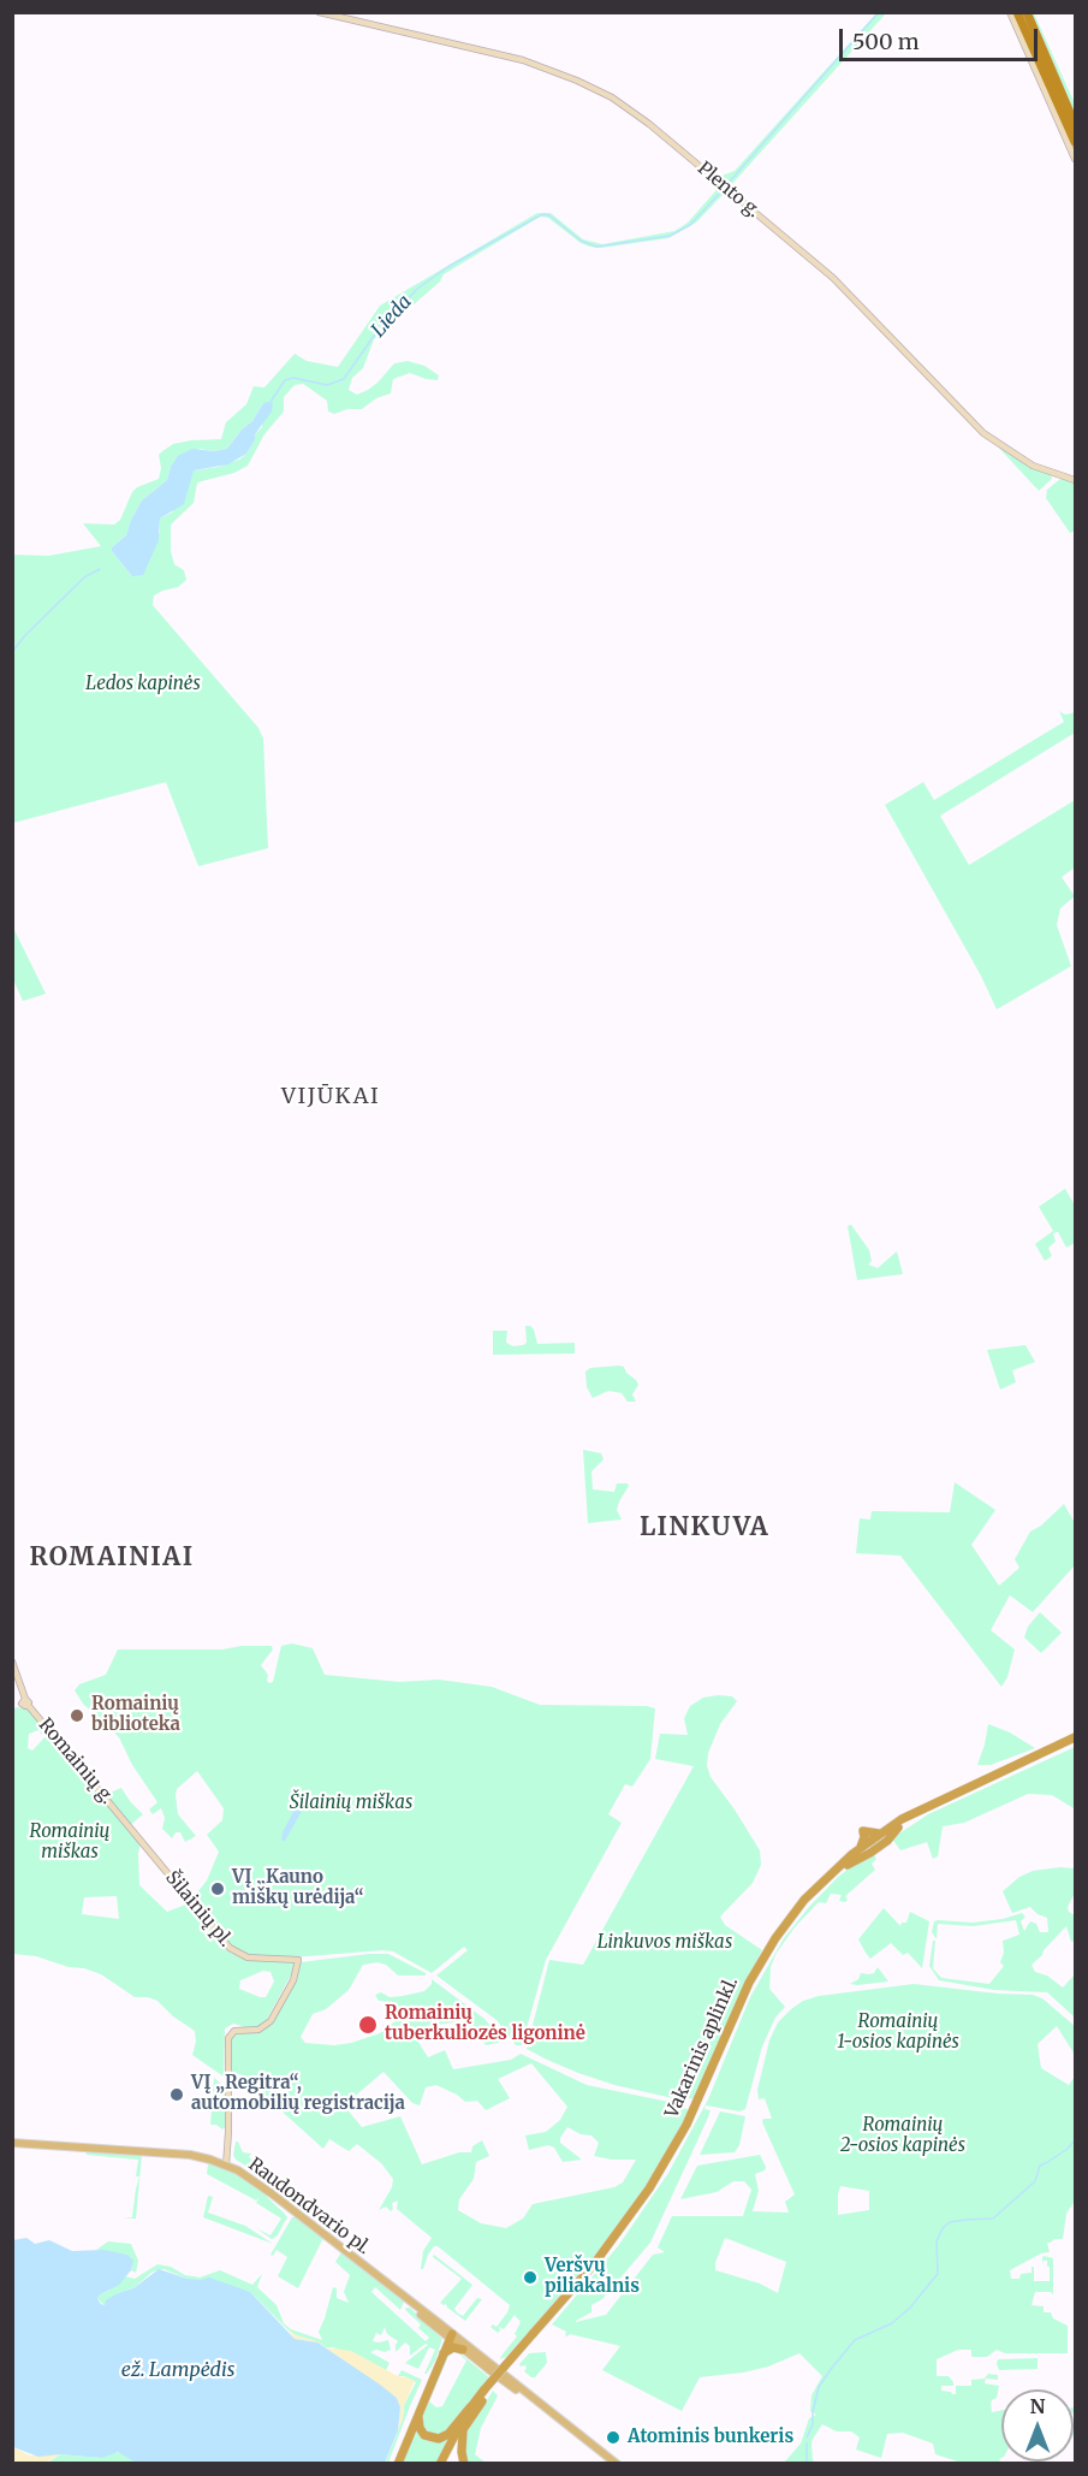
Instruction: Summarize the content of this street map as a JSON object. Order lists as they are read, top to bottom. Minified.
{"streets":{"highway":["Vakarinis aplinkl."],"main road":["Plento g.","Romainių g.","Šilainių pl.","Raudondvario pl."]},"crossings":[["Romainių g.","Šilainių pl."]],"districts":["VIJŪKAI","LINKUVA","ROMAINIAI"],"water":["Lieda","ež. Lampėdis"],"parks":["Ledos kapinės","Šilainių miškas","Romainių miškas","Linkuvos miškas","Romainių 1-osios kapinės","Romainių 2-osios kapinės"],"places":["Romainių biblioteka","VĮ „Kauno miškų urėdija“","Romainių tuberkuliozės ligoninė","VĮ „Regitra“, automobilių registracija","Veršvų piliakalnis","Atominis bunkeris"],"scale_bar":"500 m","north":"top"}
